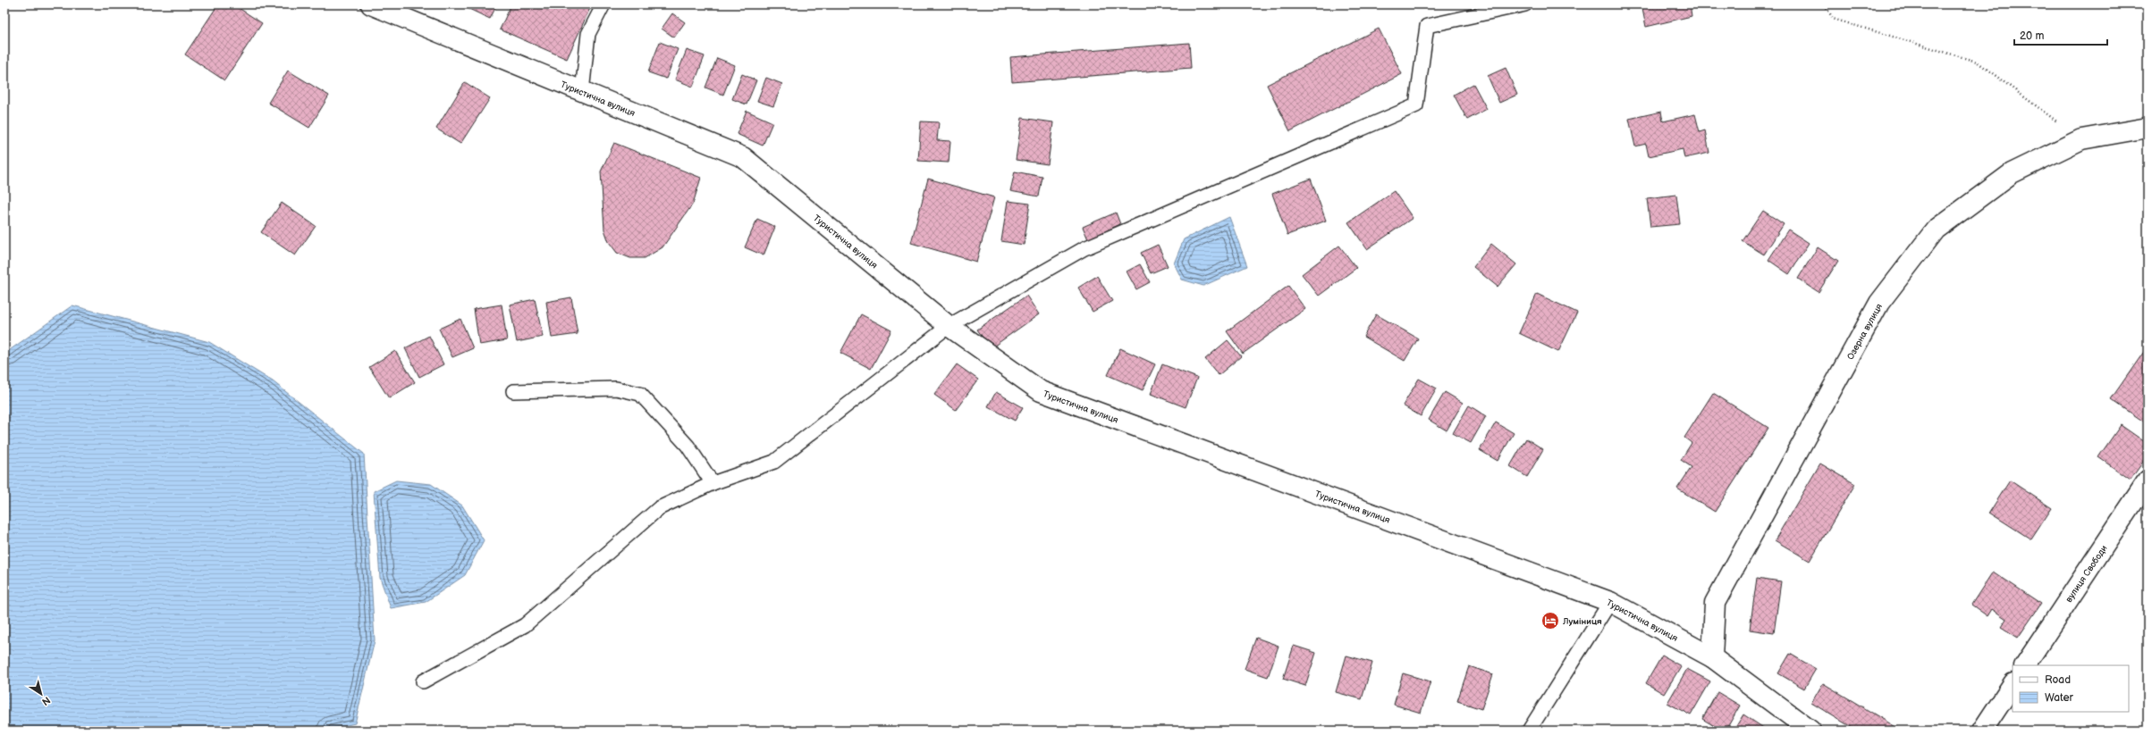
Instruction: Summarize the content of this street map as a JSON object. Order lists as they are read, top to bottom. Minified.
{"streets":{"street":["Туристична вулиця","Озерна вулиця","вулиця Свободи"]},"crossings":[["Туристична вулиця","Озерна вулиця"]],"places":{"hotel":["Луміниця"]},"legend":["Road","Water"],"scale_bar":"20 m","north":"bottom right"}
